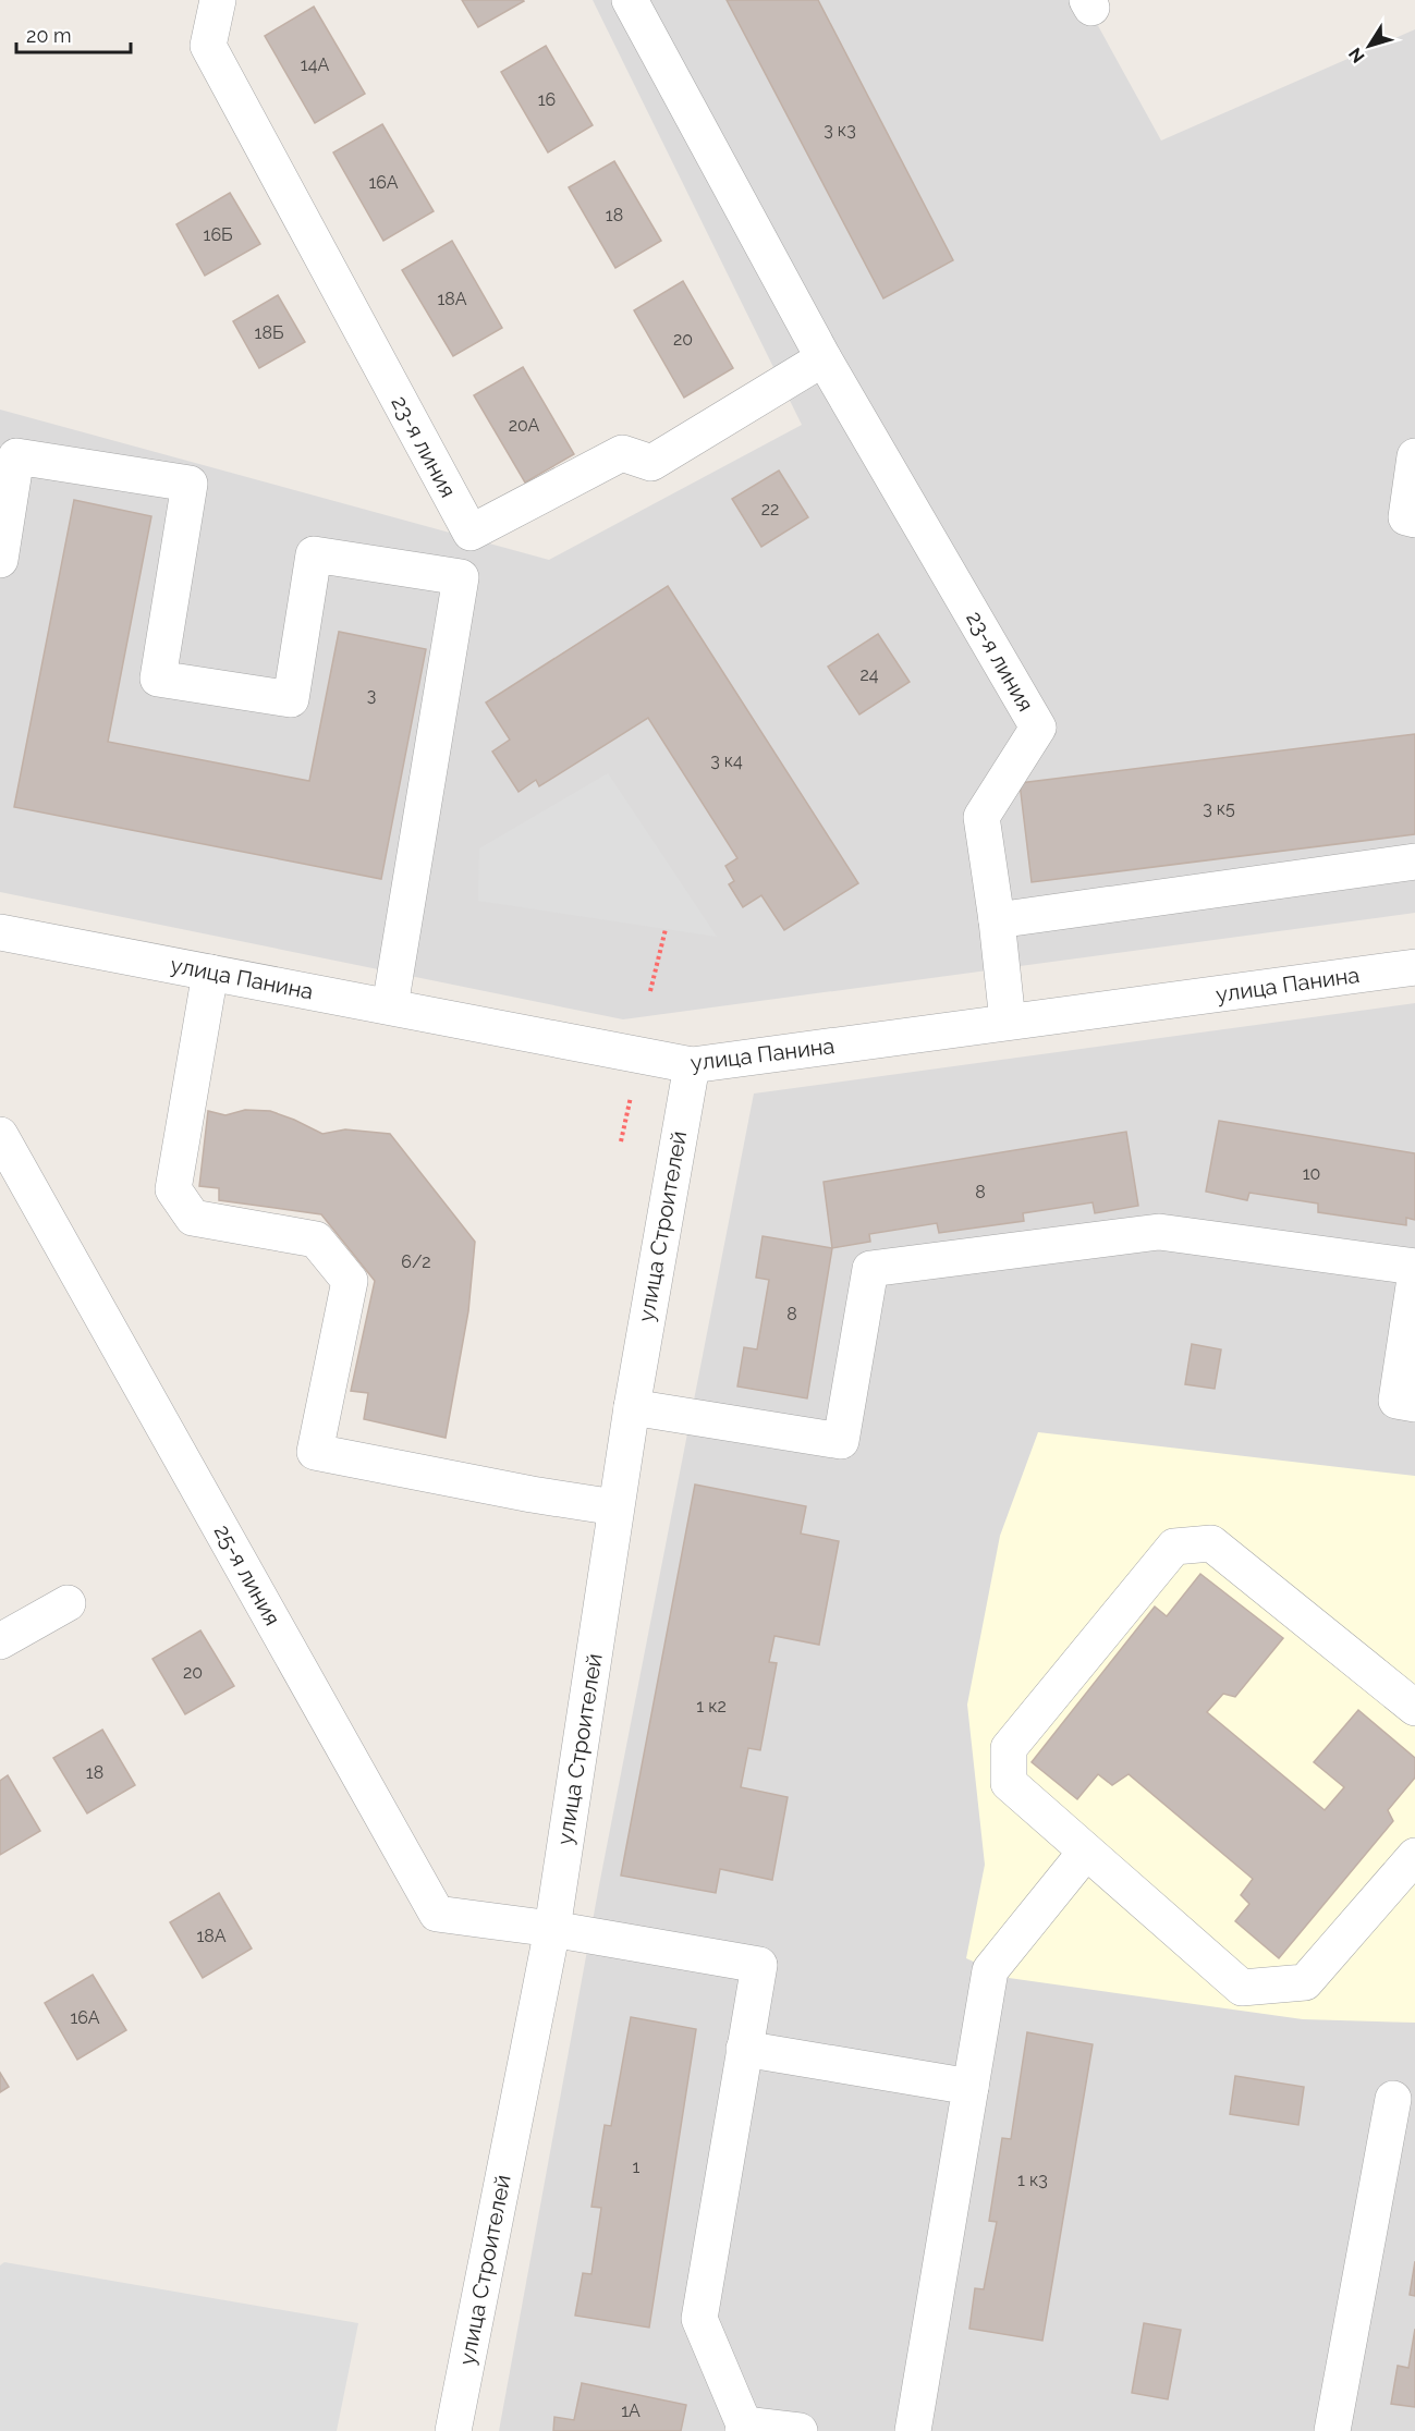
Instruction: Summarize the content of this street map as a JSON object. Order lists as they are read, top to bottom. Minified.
{"streets":{"street":["23-я линия","улица Панина","улица Строителей","25-я линия"]},"crossings":[["23-я линия","улица Панина"],["улица Панина","улица Строителей"],["улица Строителей","25-я линия"]],"house_numbers":["14А","16","3 к3","16А","18","16Б","18А","18Б","20","20А","22","24","3","3 к4","3 к5","10","8","6/2","8","20","1 к2","18","18А","16А","1","1 к3","1А"],"scale_bar":"20 m","north":"bottom left"}
